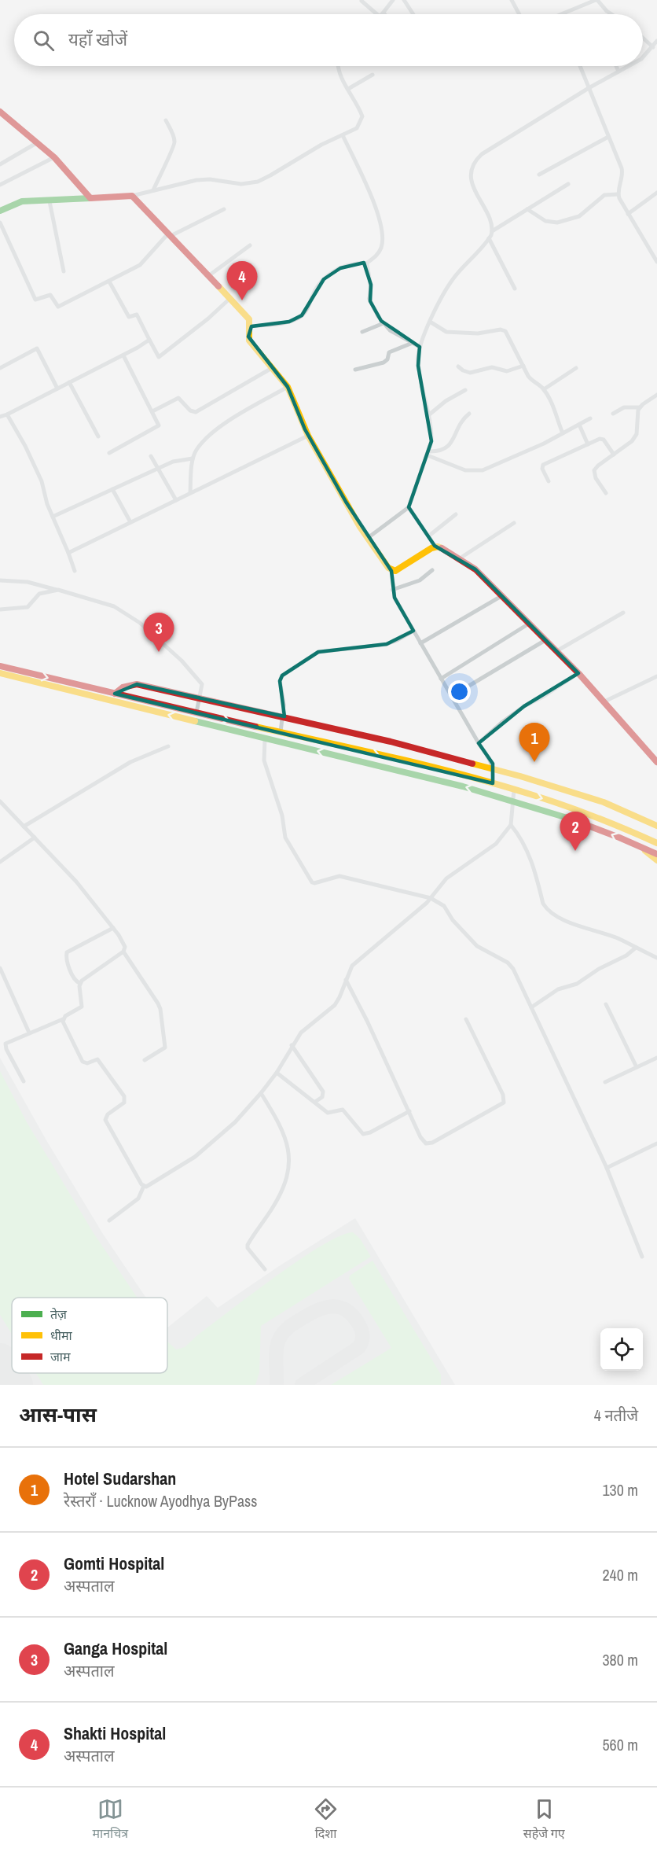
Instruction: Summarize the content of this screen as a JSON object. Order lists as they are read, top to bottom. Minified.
{"legend":["तेज़","धीमा","जाम"],"page":{"search":"यहाँ खोजें","pins":["4","3","1","2"],"heading":["आस-पास","4 नतीजे"],"list":[{"mark":"1","name":"Hotel Sudarshan","note":"रेस्तराँ · Lucknow Ayodhya ByPass","value":"130 m"},{"mark":"2","name":"Gomti Hospital","note":"अस्पताल","value":"240 m"},{"mark":"3","name":"Ganga Hospital","note":"अस्पताल","value":"380 m"},{"mark":"4","name":"Shakti Hospital","note":"अस्पताल","value":"560 m"}],"nav":["मानचित्र","दिशा","सहेजे गए"]}}
